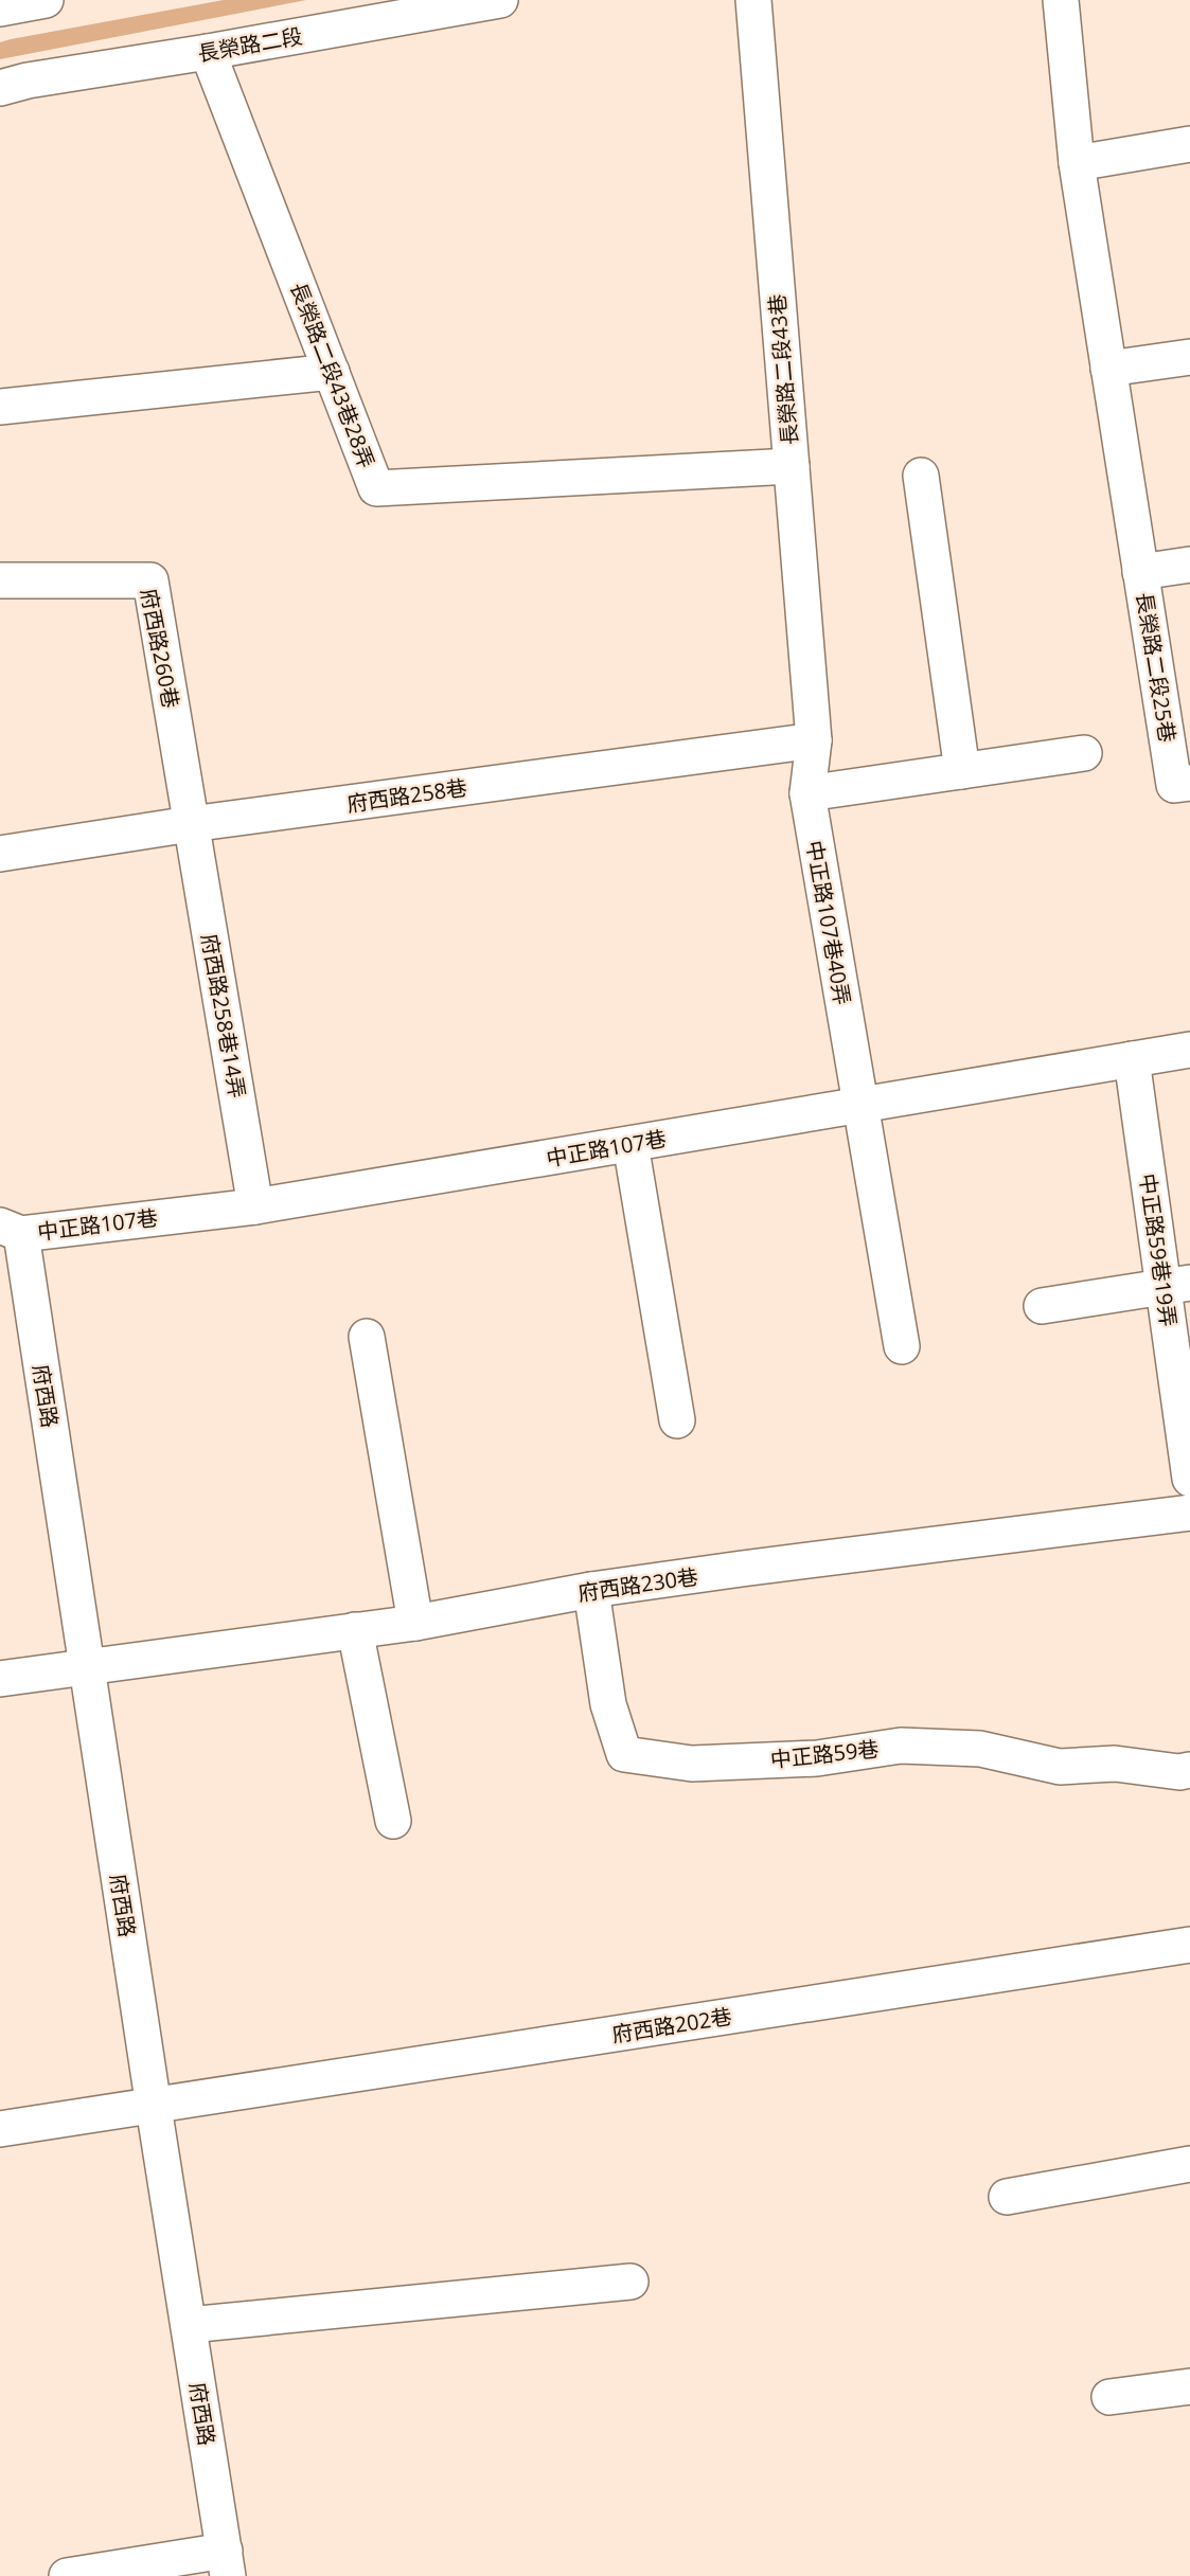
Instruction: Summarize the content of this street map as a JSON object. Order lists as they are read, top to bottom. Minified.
{"streets":{"street":["長榮路二段","長榮路二段43巷","長榮路二段43巷28弄","府西路260巷","長榮路二段25巷","府西路258巷","中正路107巷40弄","府西路258巷14弄","中正路107巷","中正路59巷19弄","府西路","府西路230巷","中正路59巷","府西路202巷"]},"crossings":[["長榮路二段","長榮路二段43巷28弄"],["長榮路二段43巷","長榮路二段43巷28弄"],["長榮路二段43巷","府西路258巷"],["長榮路二段43巷","中正路107巷40弄"],["府西路260巷","府西路258巷"],["府西路260巷","府西路258巷14弄"],["府西路258巷","中正路107巷40弄"],["府西路258巷","府西路258巷14弄"],["中正路107巷40弄","中正路107巷"],["府西路258巷14弄","中正路107巷"],["中正路107巷","中正路59巷19弄"],["中正路107巷","府西路"],["府西路","府西路230巷"],["府西路","府西路202巷"],["府西路230巷","中正路59巷"]]}
